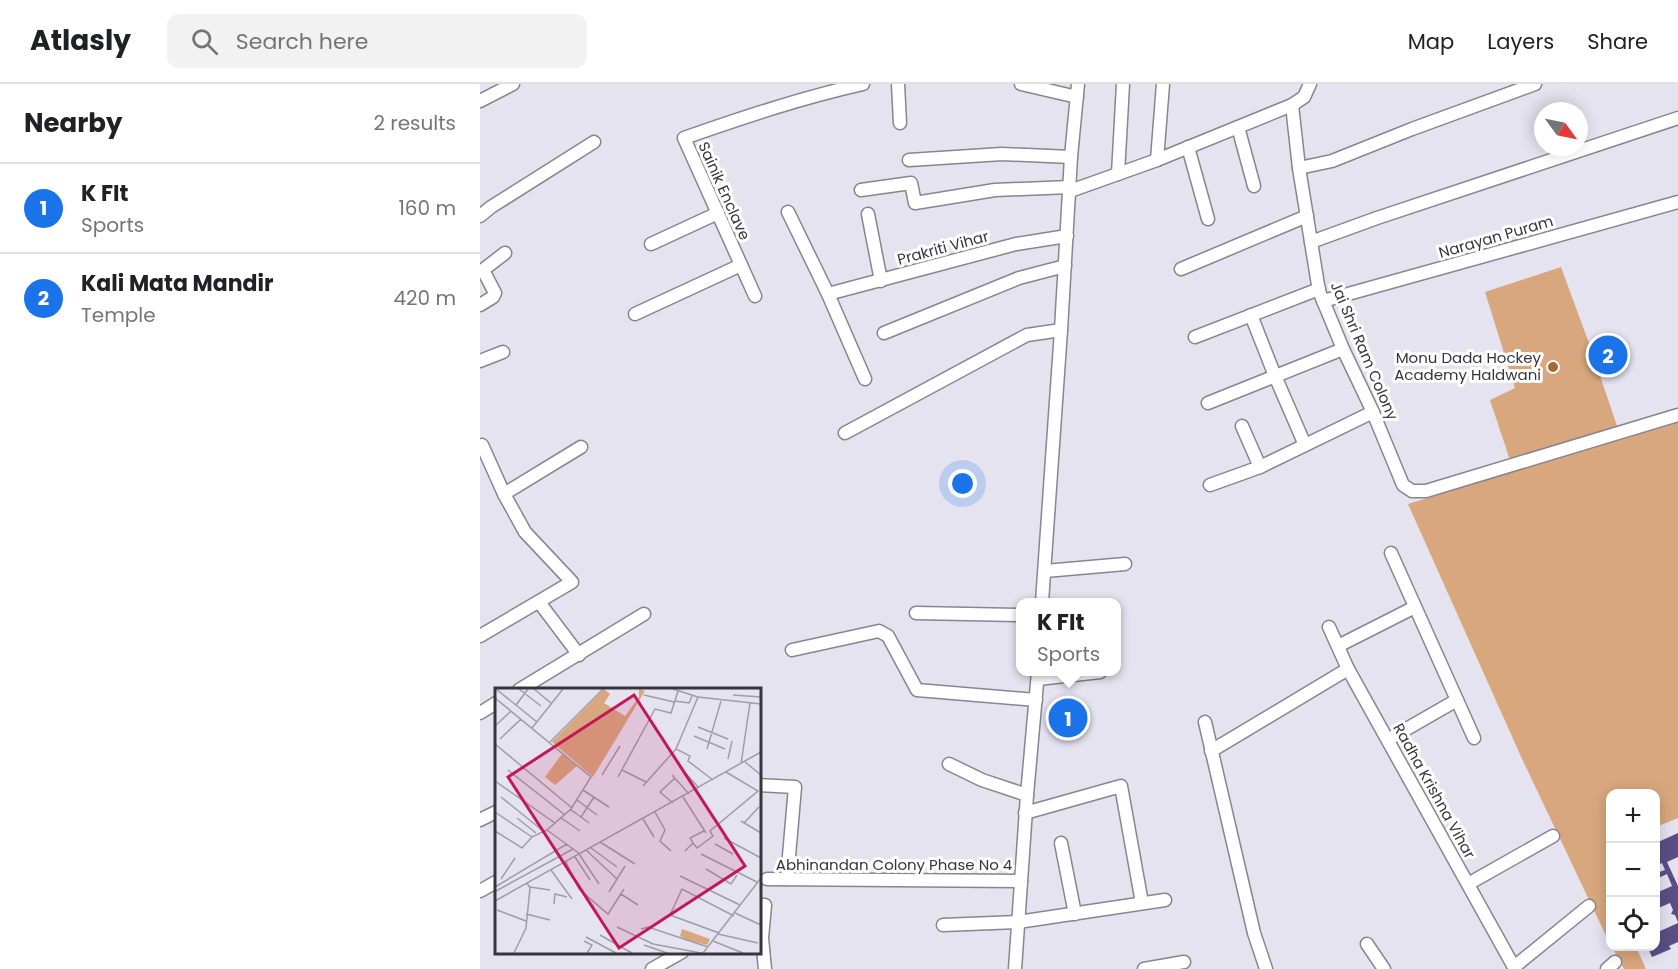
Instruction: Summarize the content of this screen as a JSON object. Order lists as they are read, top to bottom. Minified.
{"streets":{"street":["Sainik Enclave","Narayan Puram","Prakriti Vihar","Jai Shri Ram Colony","Radha Krishna Vihar","Abhinandan Colony Phase No 4"]},"crossings":[["Narayan Puram","Jai Shri Ram Colony"]],"places":["Monu Dada Hockey Academy Haldwani"],"north":"bottom right","page":{"header":"Atlasly","search":"Search here","nav":["Map","Layers","Share"],"heading":["Nearby","2 results"],"list":[{"mark":"1","name":"K FIt","note":"Sports","value":"160 m"},{"mark":"2","name":"Kali Mata Mandir","note":"Temple","value":"420 m"}],"pins":["2","1"],"popup":["K FIt","Sports"],"map_buttons":["+","−"]}}
